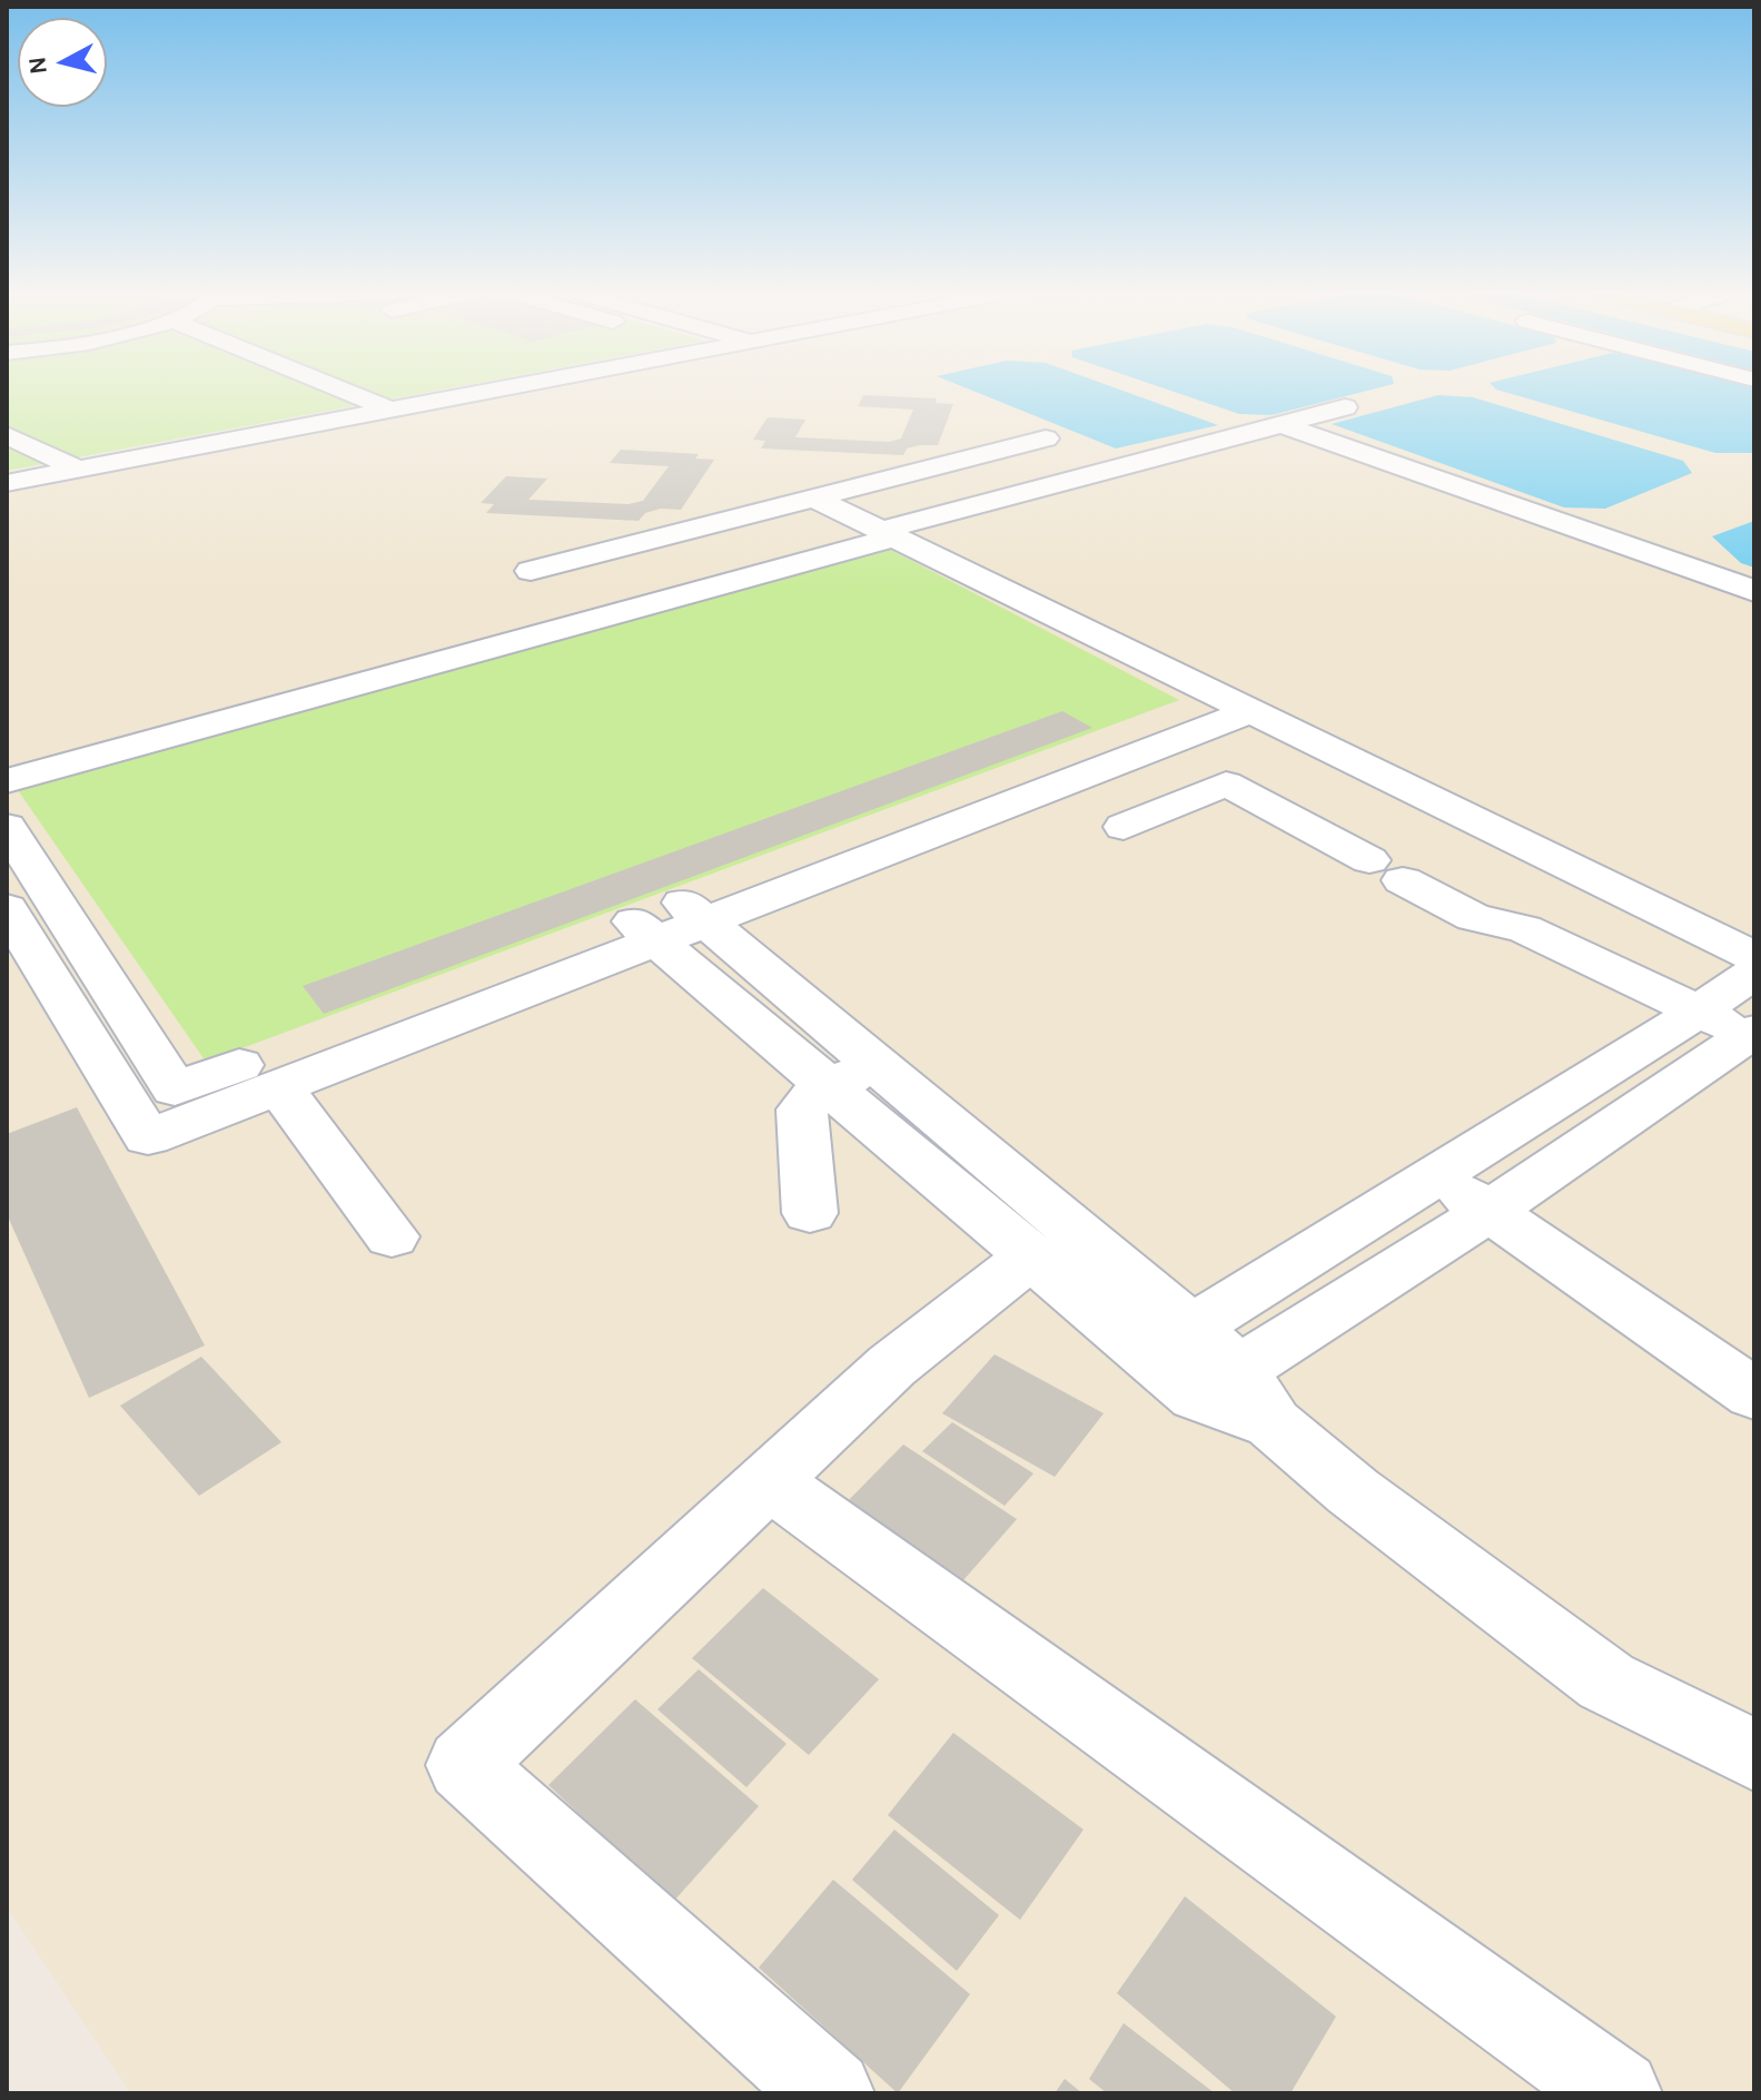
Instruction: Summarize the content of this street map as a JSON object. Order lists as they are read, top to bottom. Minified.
{"north":"left"}
